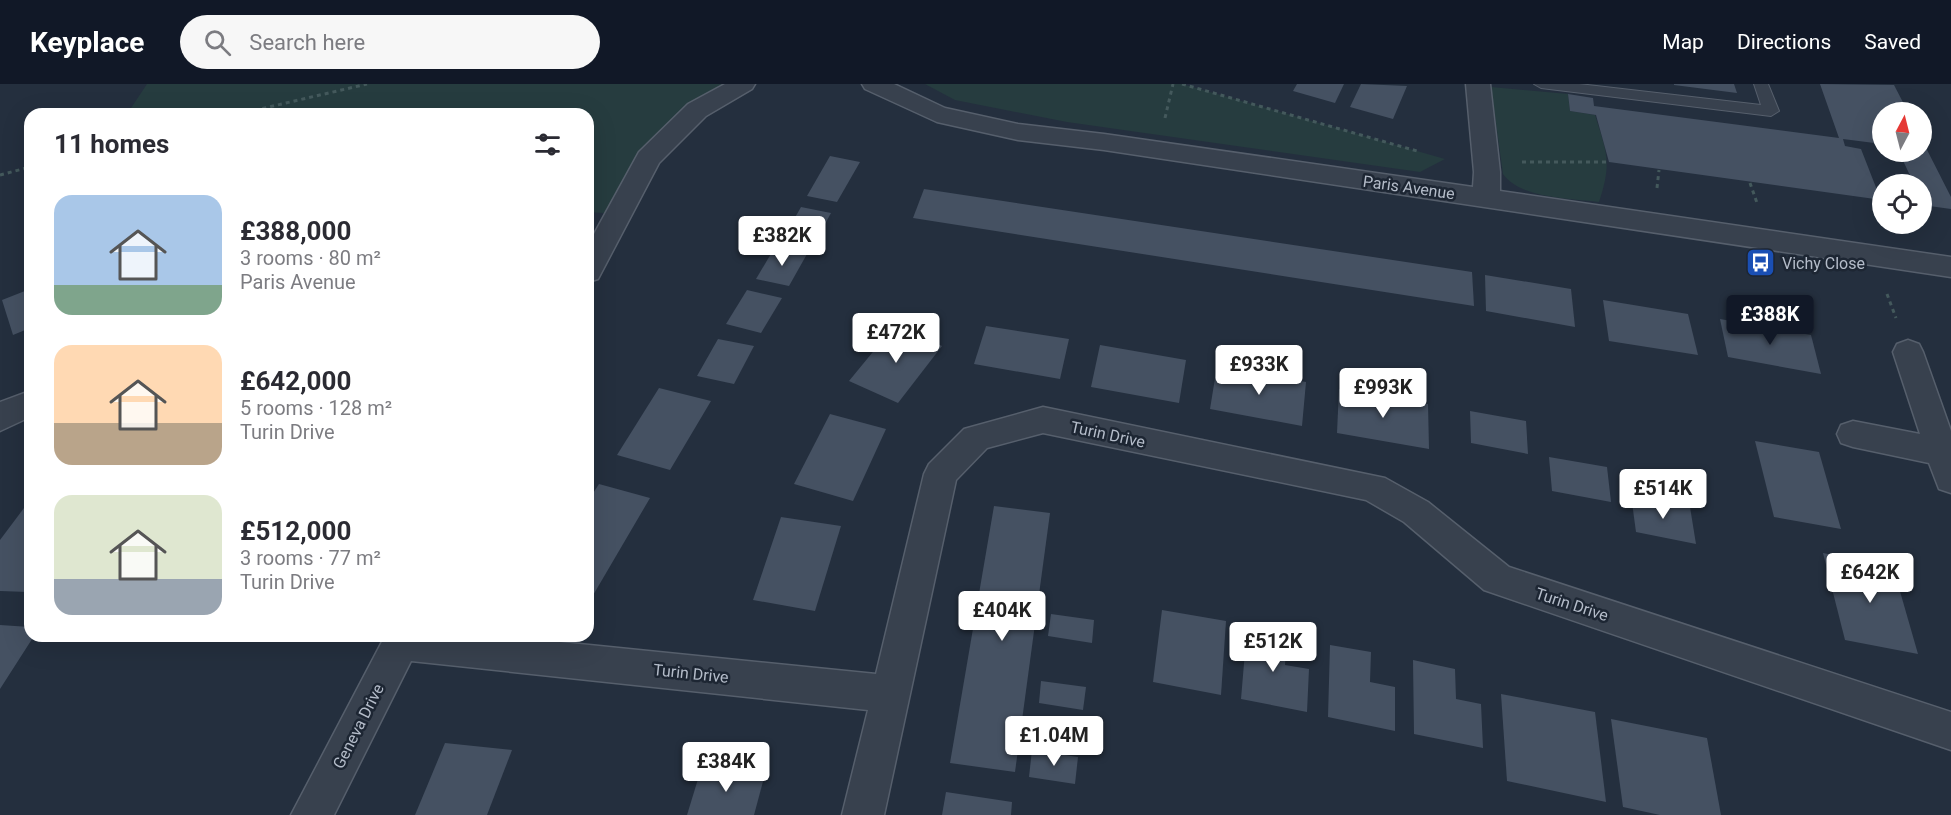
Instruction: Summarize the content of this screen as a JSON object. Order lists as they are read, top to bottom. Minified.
{"streets":{"street":["Paris Avenue","Turin Drive","Geneva Drive"]},"places":{"bus stop":["Vichy Close"]},"north":"top","page":{"header":"Keyplace","search":"Search here","nav":["Map","Directions","Saved"],"heading":"11 homes","list":[{"name":"£388,000","note":"3 rooms · 80 m² · Paris Avenue"},{"name":"£642,000","note":"5 rooms · 128 m² · Turin Drive"},{"name":"£512,000","note":"3 rooms · 77 m² · Turin Drive"}],"price":["£382K","£388K","£472K","£933K","£993K","£514K","£642K","£404K","£512K","£1.04M","£384K"]}}
